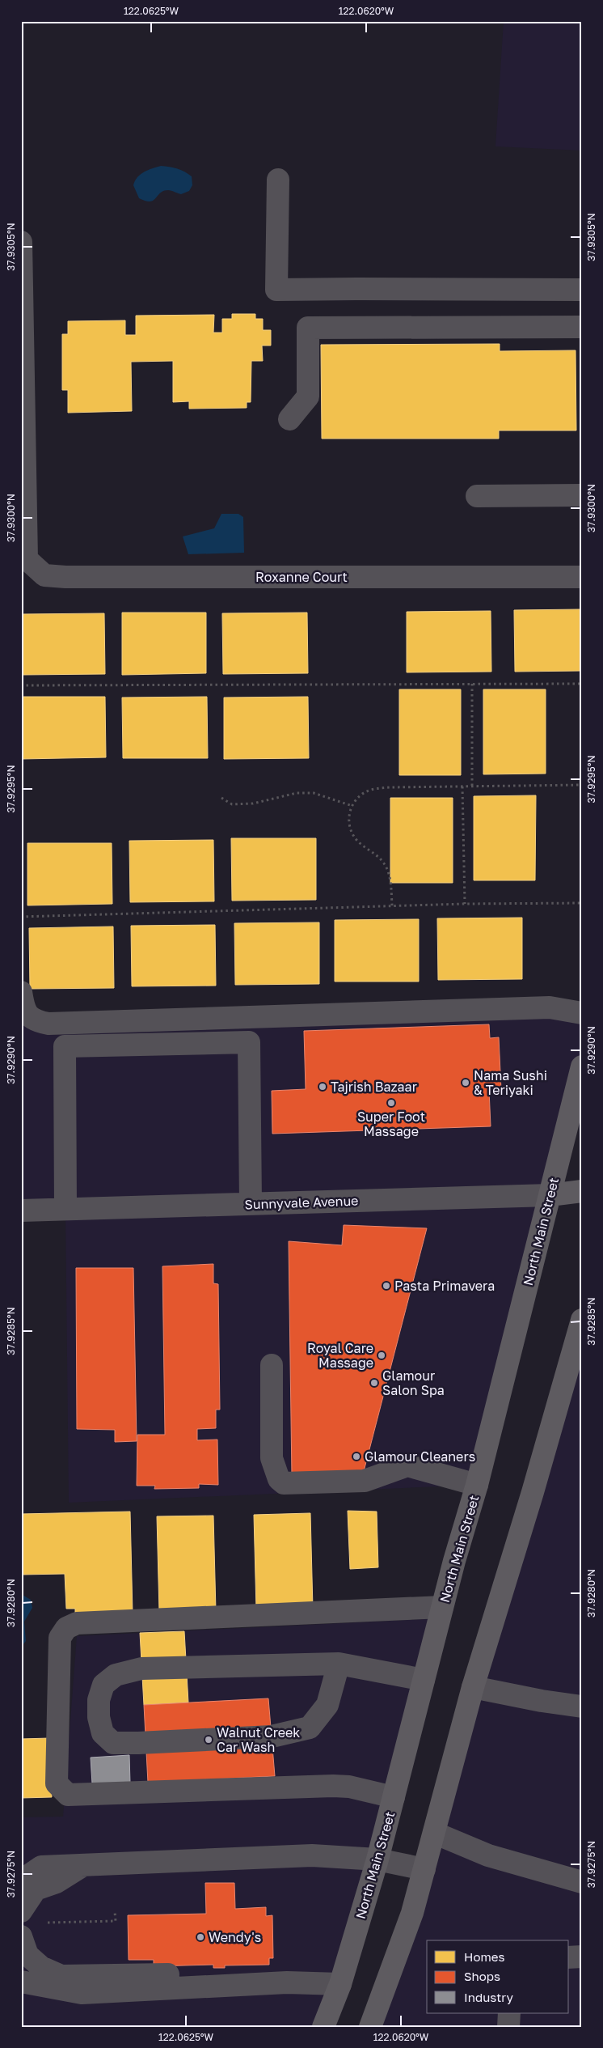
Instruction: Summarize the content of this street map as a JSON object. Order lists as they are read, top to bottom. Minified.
{"streets":{"main road":["Sunnyvale Avenue","North Main Street"],"street":["Roxanne Court"]},"crossings":[["Sunnyvale Avenue","North Main Street"]],"places":["Nama Sushi & Teriyaki","Tajrish Bazaar","Super Foot Massage","Pasta Primavera","Royal Care Massage","Glamour Salon Spa","Glamour Cleaners","Walnut Creek Car Wash","Wendy's"],"legend":["Homes","Shops","Industry"],"coordinates":["122.0625°W","122.0620°W","37.9305°N","37.9300°N","37.9295°N","37.9290°N","37.9285°N","37.9280°N","37.9275°N"]}
